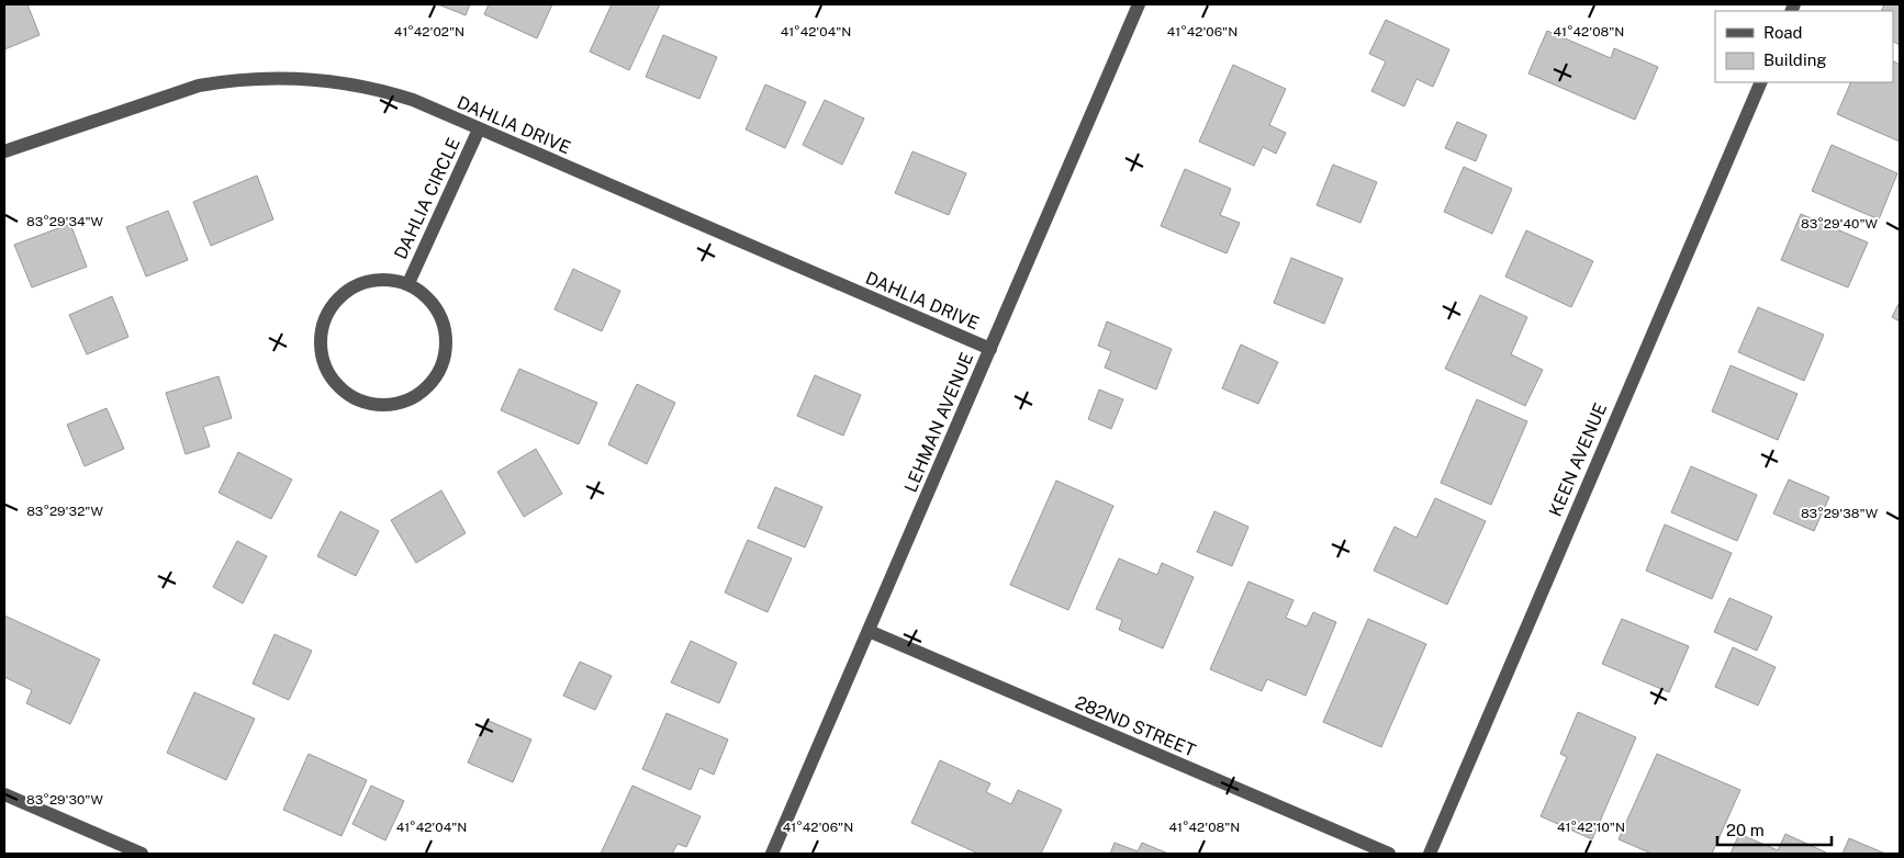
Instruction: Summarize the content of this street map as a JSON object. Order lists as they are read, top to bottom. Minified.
{"streets":{"street":["DAHLIA DRIVE","DAHLIA CIRCLE","LEHMAN AVENUE","KEEN AVENUE","282ND STREET"]},"crossings":[["DAHLIA DRIVE","DAHLIA CIRCLE"],["DAHLIA DRIVE","LEHMAN AVENUE"],["LEHMAN AVENUE","282ND STREET"]],"legend":["Road","Building"],"scale_bar":"20 m","coordinates":["41°42'02\"N","41°42'04\"N","41°42'06\"N","41°42'08\"N","83°29'34\"W","83°29'40\"W","83°29'32\"W","83°29'38\"W","83°29'30\"W","41°42'10\"N"]}
